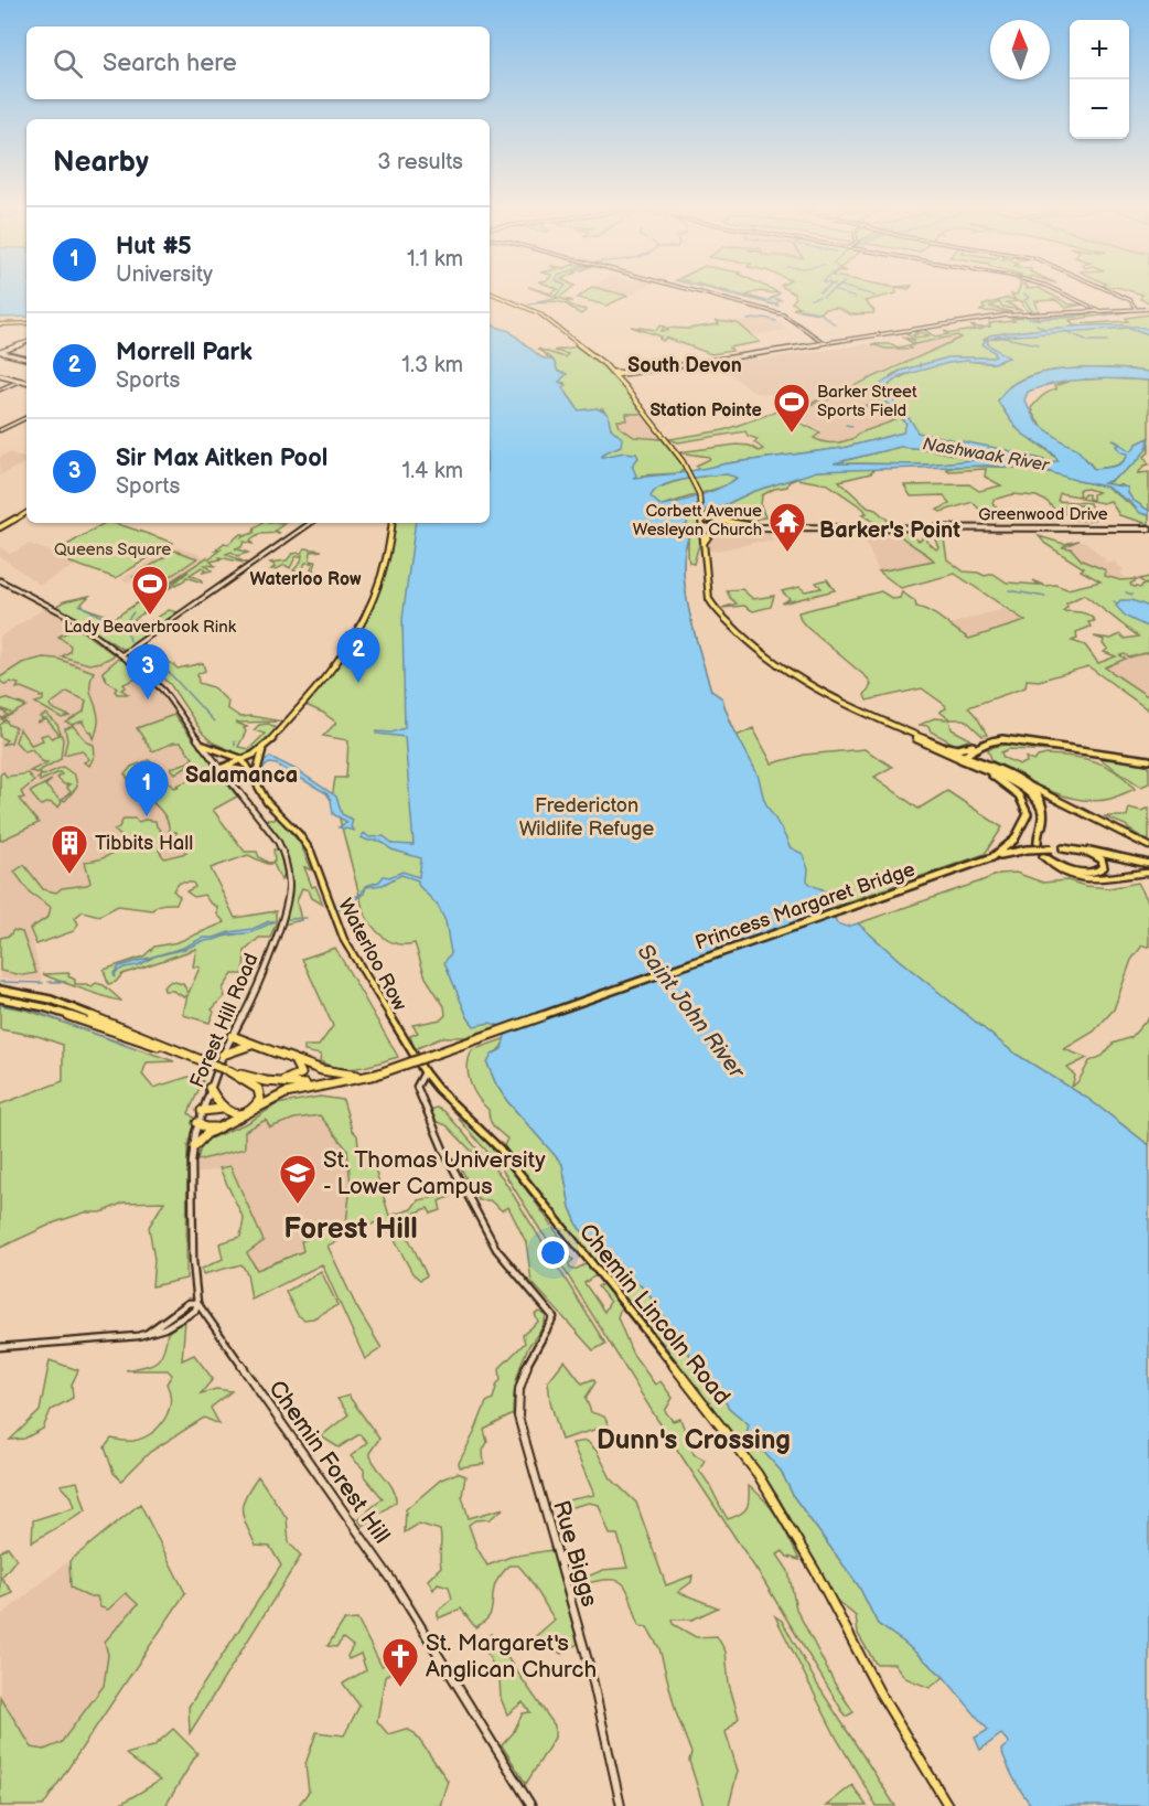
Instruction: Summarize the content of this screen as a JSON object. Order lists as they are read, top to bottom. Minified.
{"streets":{"highway":["Princess Margaret Bridge"],"main road":["Greenwood Drive","Waterloo Row","Chemin Lincoln Road"],"street":["Forest Hill Road","Chemin Forest Hill","Rue Biggs"]},"crossings":[["Princess Margaret Bridge","Chemin Forest Hill"],["Waterloo Row","Chemin Lincoln Road"],["Waterloo Row","Rue Biggs"],["Forest Hill Road","Chemin Forest Hill"],["Chemin Lincoln Road","Rue Biggs"]],"districts":["South Devon","Station Pointe","Barker's Point","Waterloo Row","Salamanca","Forest Hill","Dunn's Crossing"],"water":["Nashwaak River","Saint John River"],"parks":["Queens Square","Fredericton Wildlife Refuge"],"places":{"sports":["Barker Street Sports Field","Lady Beaverbrook Rink"],"temple":["Corbett Avenue Wesleyan Church"],"building":["Tibbits Hall"],"school or university":["St. Thomas University - Lower Campus"],"church":["St. Margaret's Anglican Church"]},"north":"top","page":{"map_buttons":["+","−"],"search":"Search here","heading":["Nearby","3 results"],"list":[{"mark":"1","name":"Hut #5","note":"University","value":"1.1 km"},{"mark":"2","name":"Morrell Park","note":"Sports","value":"1.3 km"},{"mark":"3","name":"Sir Max Aitken Pool","note":"Sports","value":"1.4 km"}],"pins":["2","3","1"]}}
